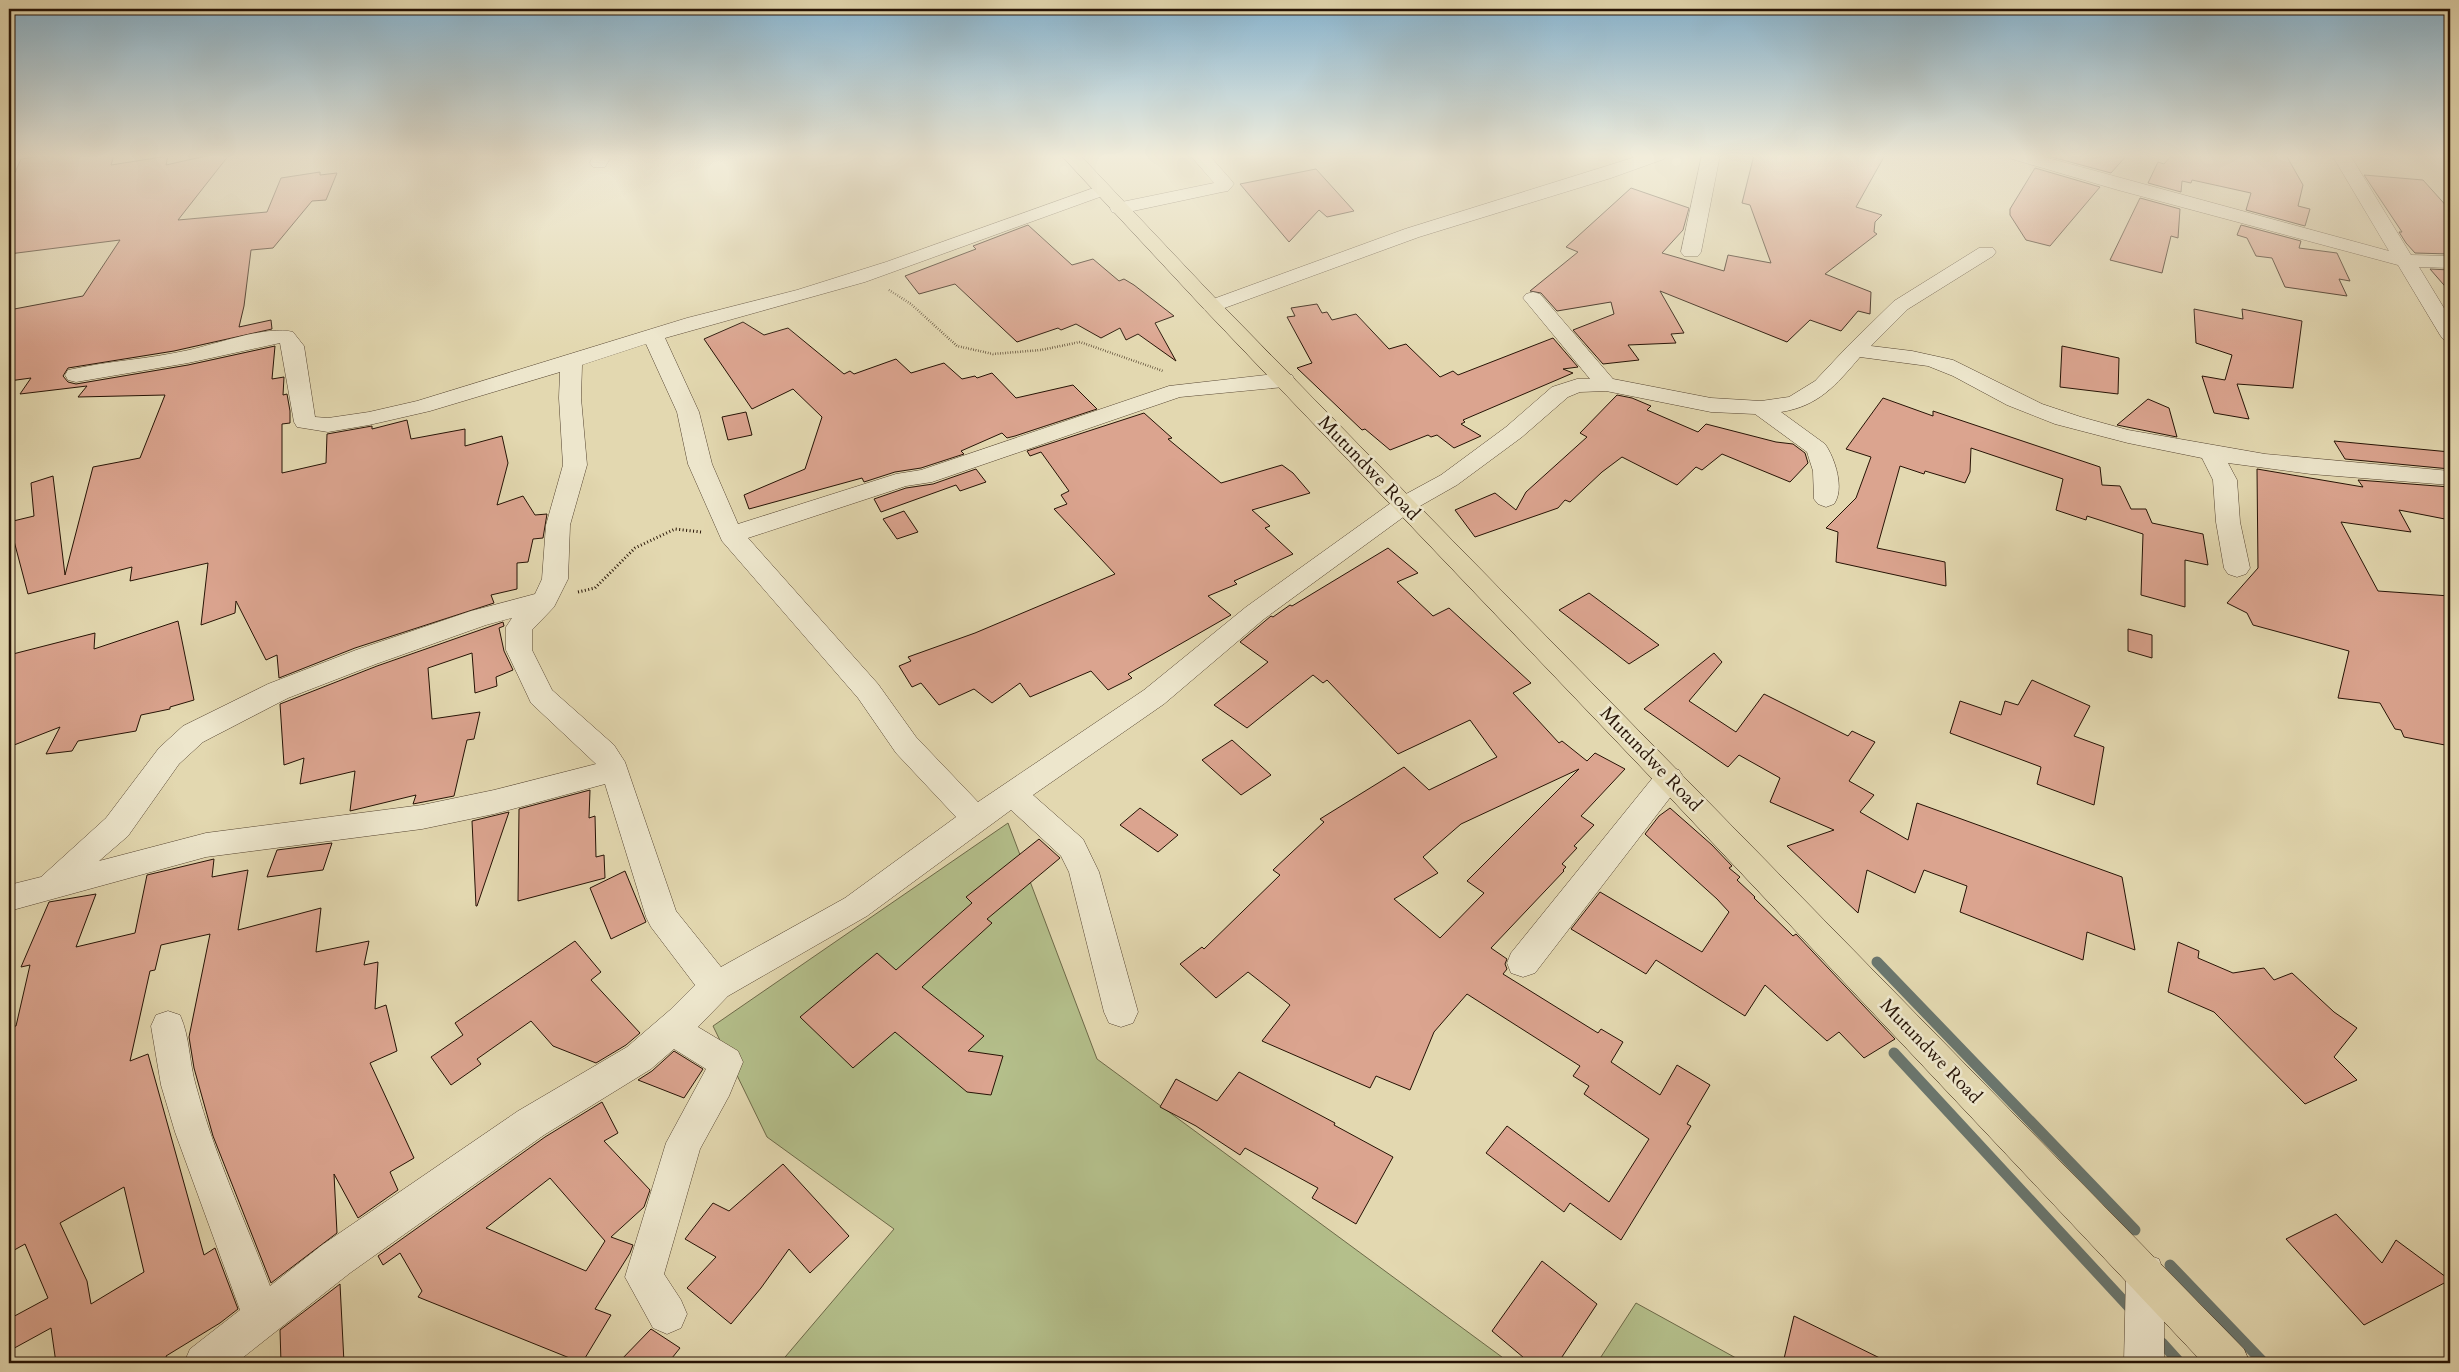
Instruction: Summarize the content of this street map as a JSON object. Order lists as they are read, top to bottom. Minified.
{"streets":{"main road":["Mutundwe Road"]}}
